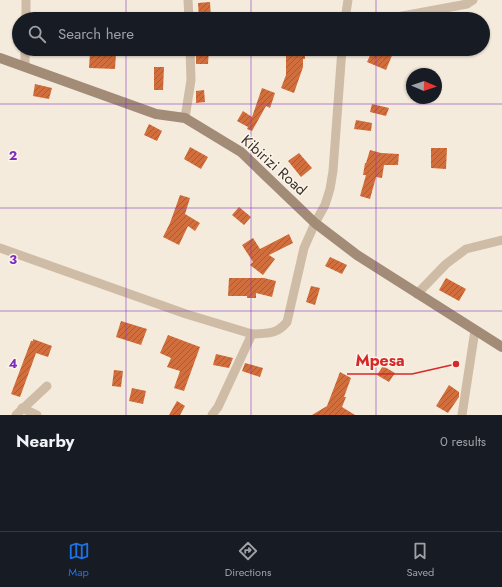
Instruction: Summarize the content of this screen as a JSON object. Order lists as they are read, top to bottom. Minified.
{"streets":{"street":["Kibirizi Road"]},"places":["Mpesa"],"north":"right","page":{"search":"Search here","heading":["Nearby","0 results"],"nav":["Map","Directions","Saved"]},"grid":{"rows":["2","3","4"]}}
